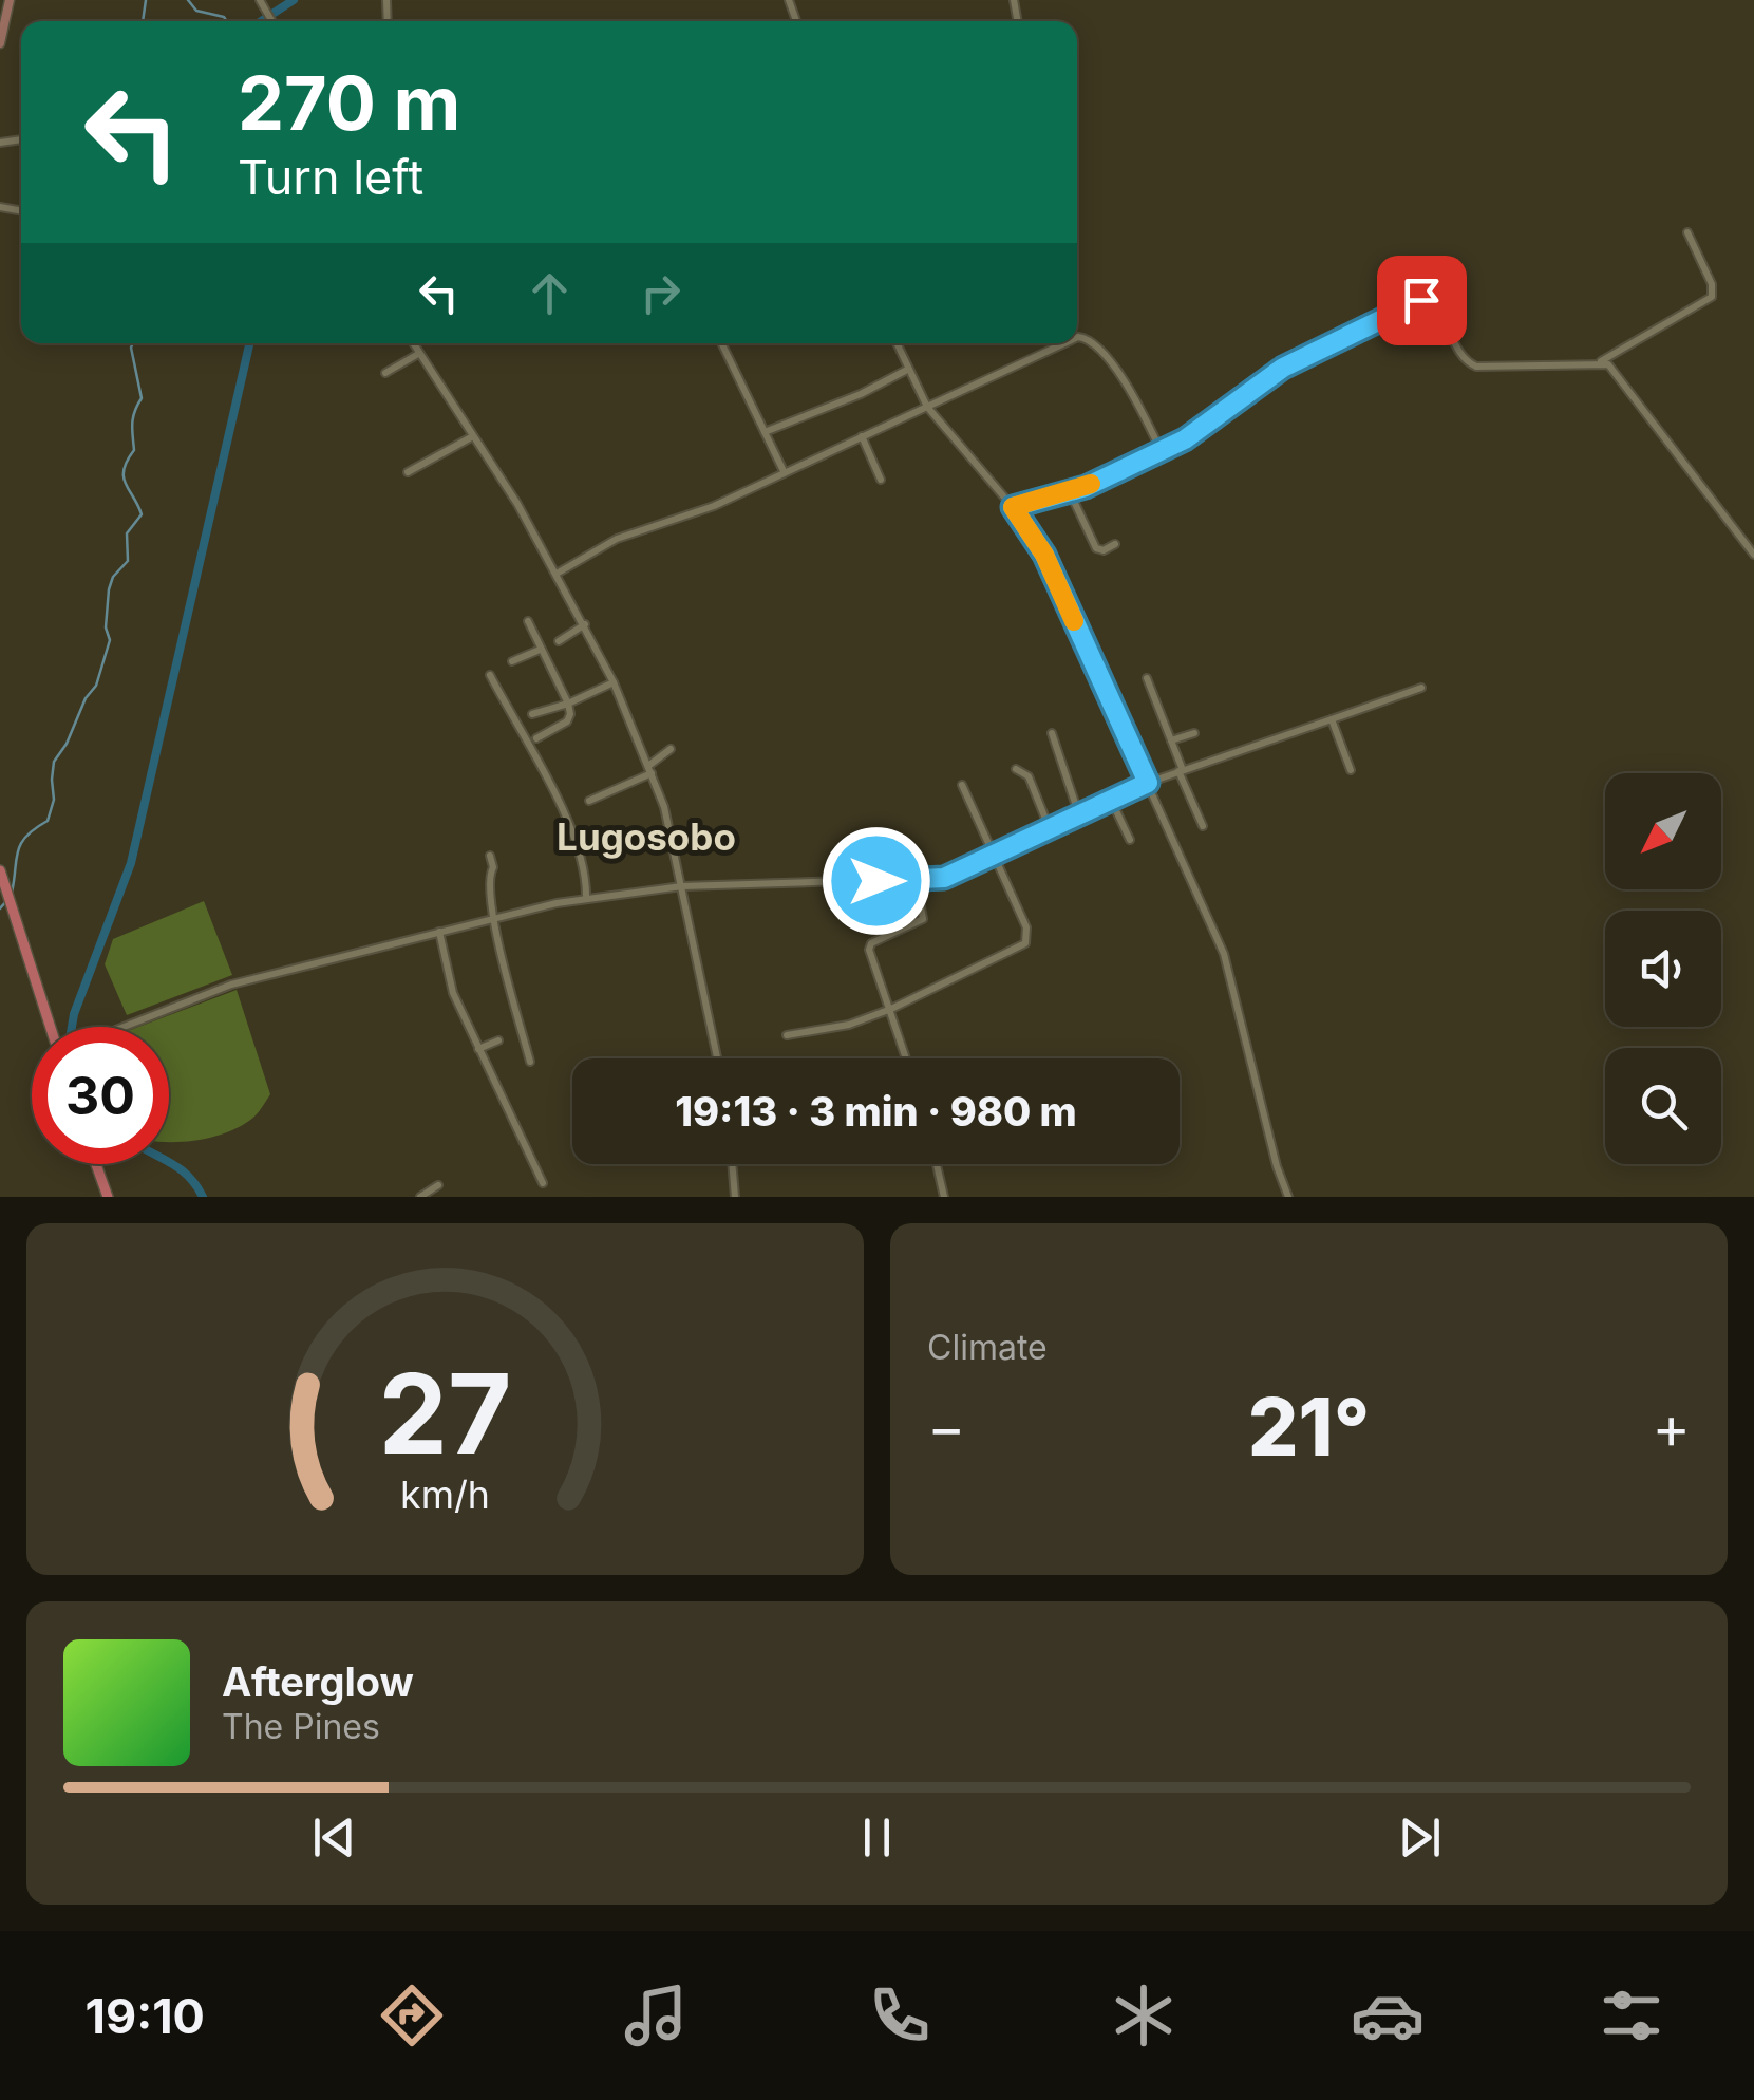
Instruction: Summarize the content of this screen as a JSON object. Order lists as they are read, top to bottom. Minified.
{"districts":["Lugosobo"],"north":"bottom left","page":{"turn":["270 m","Turn left"],"limit":"30","trip":"19:13 · 3 min · 980 m","tile":"Climate","heat":["−","21°","+"],"song":["Afterglow","The Pines"],"tabs":"19:10","gauge":["27","km/h"]}}
